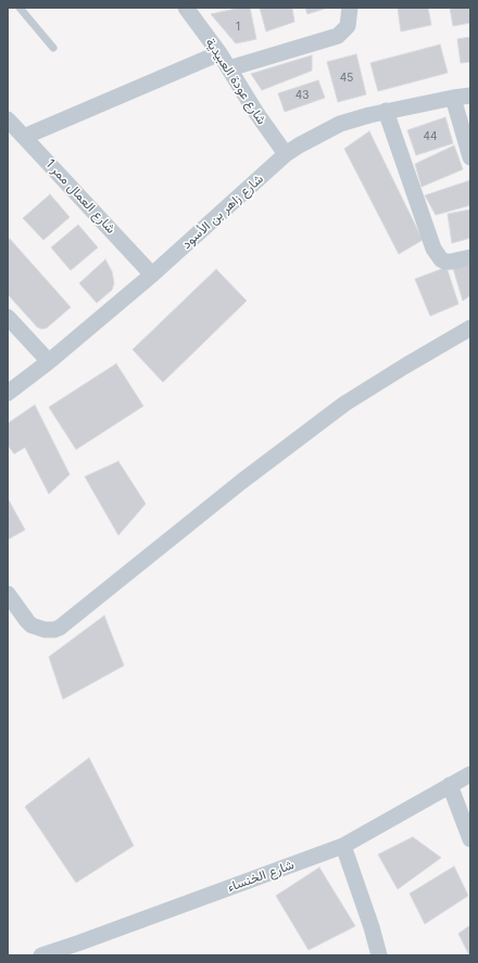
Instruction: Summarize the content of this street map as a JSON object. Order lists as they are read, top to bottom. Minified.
{"streets":{"street":["شارع عودة العبيدية","شارع العمال ممر 1","شارع زاهر بن الأسود","شارع الخنساء"]},"crossings":[["شارع عودة العبيدية","شارع زاهر بن الأسود"],["شارع العمال ممر 1","شارع زاهر بن الأسود"]],"house_numbers":["1","45","43","44"]}
